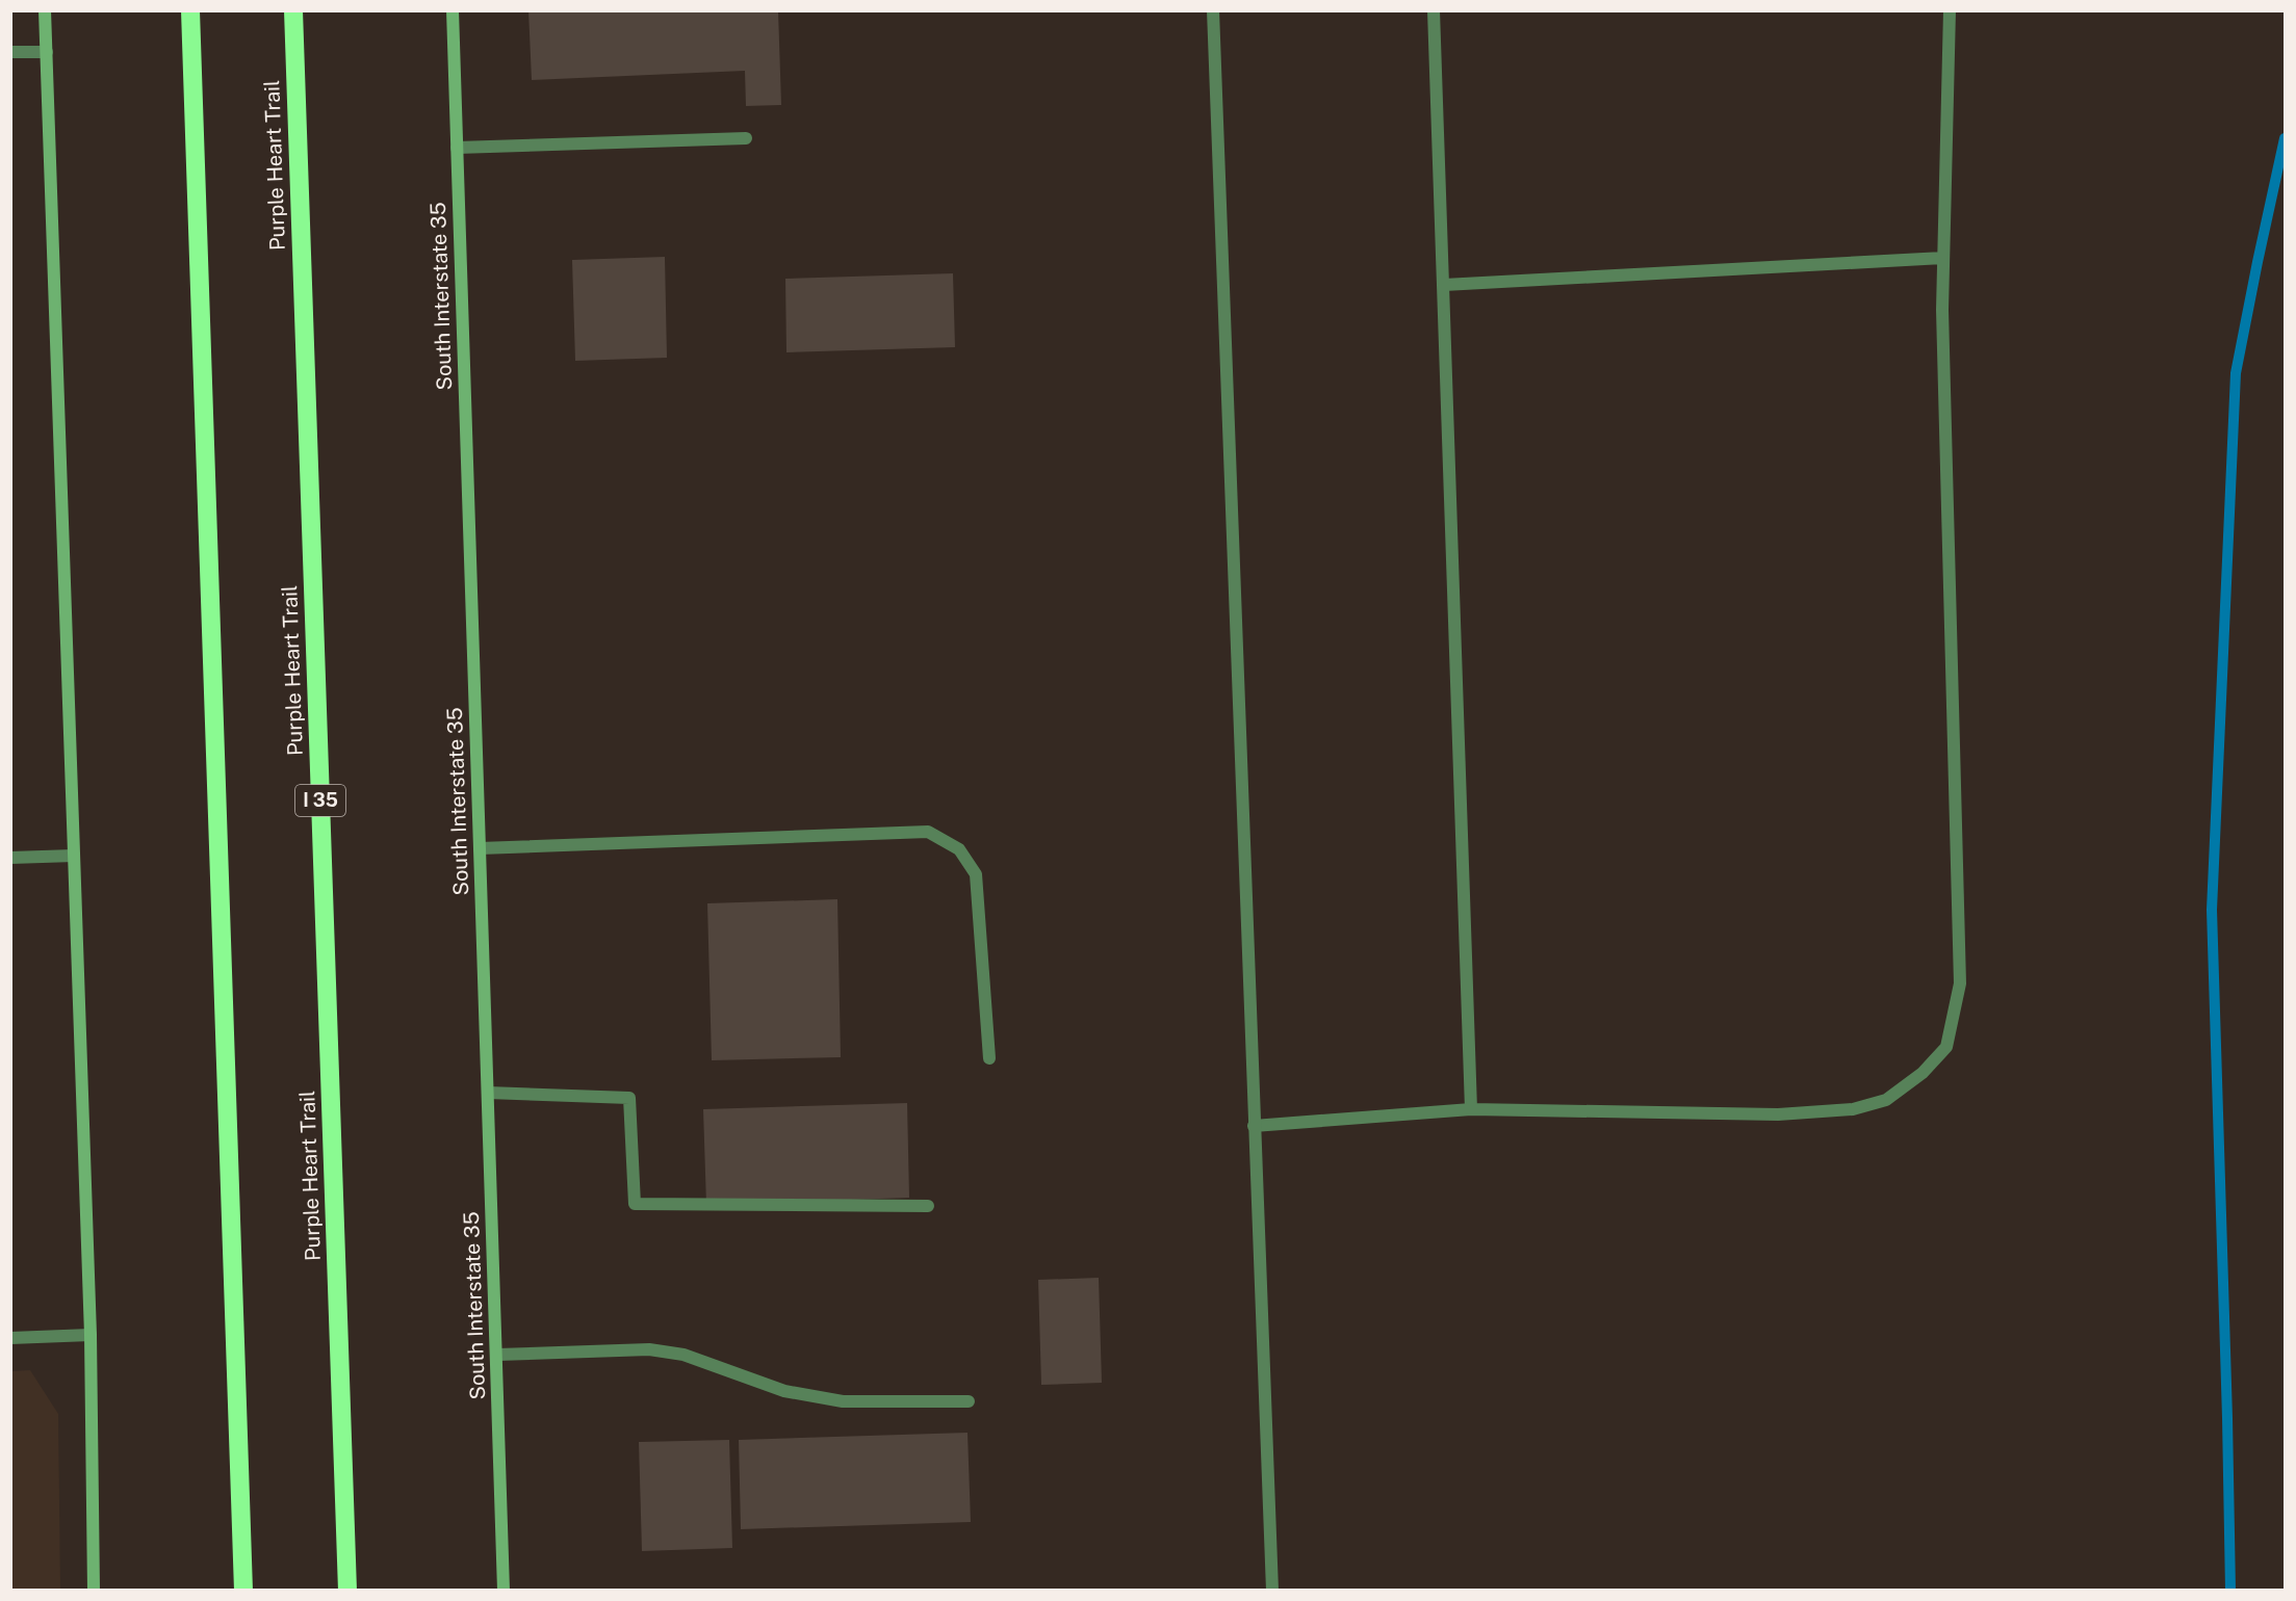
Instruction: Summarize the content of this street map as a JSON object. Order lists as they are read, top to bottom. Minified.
{"streets":{"highway":["Purple Heart Trail","I 35"],"main road":["South Interstate 35"]}}
